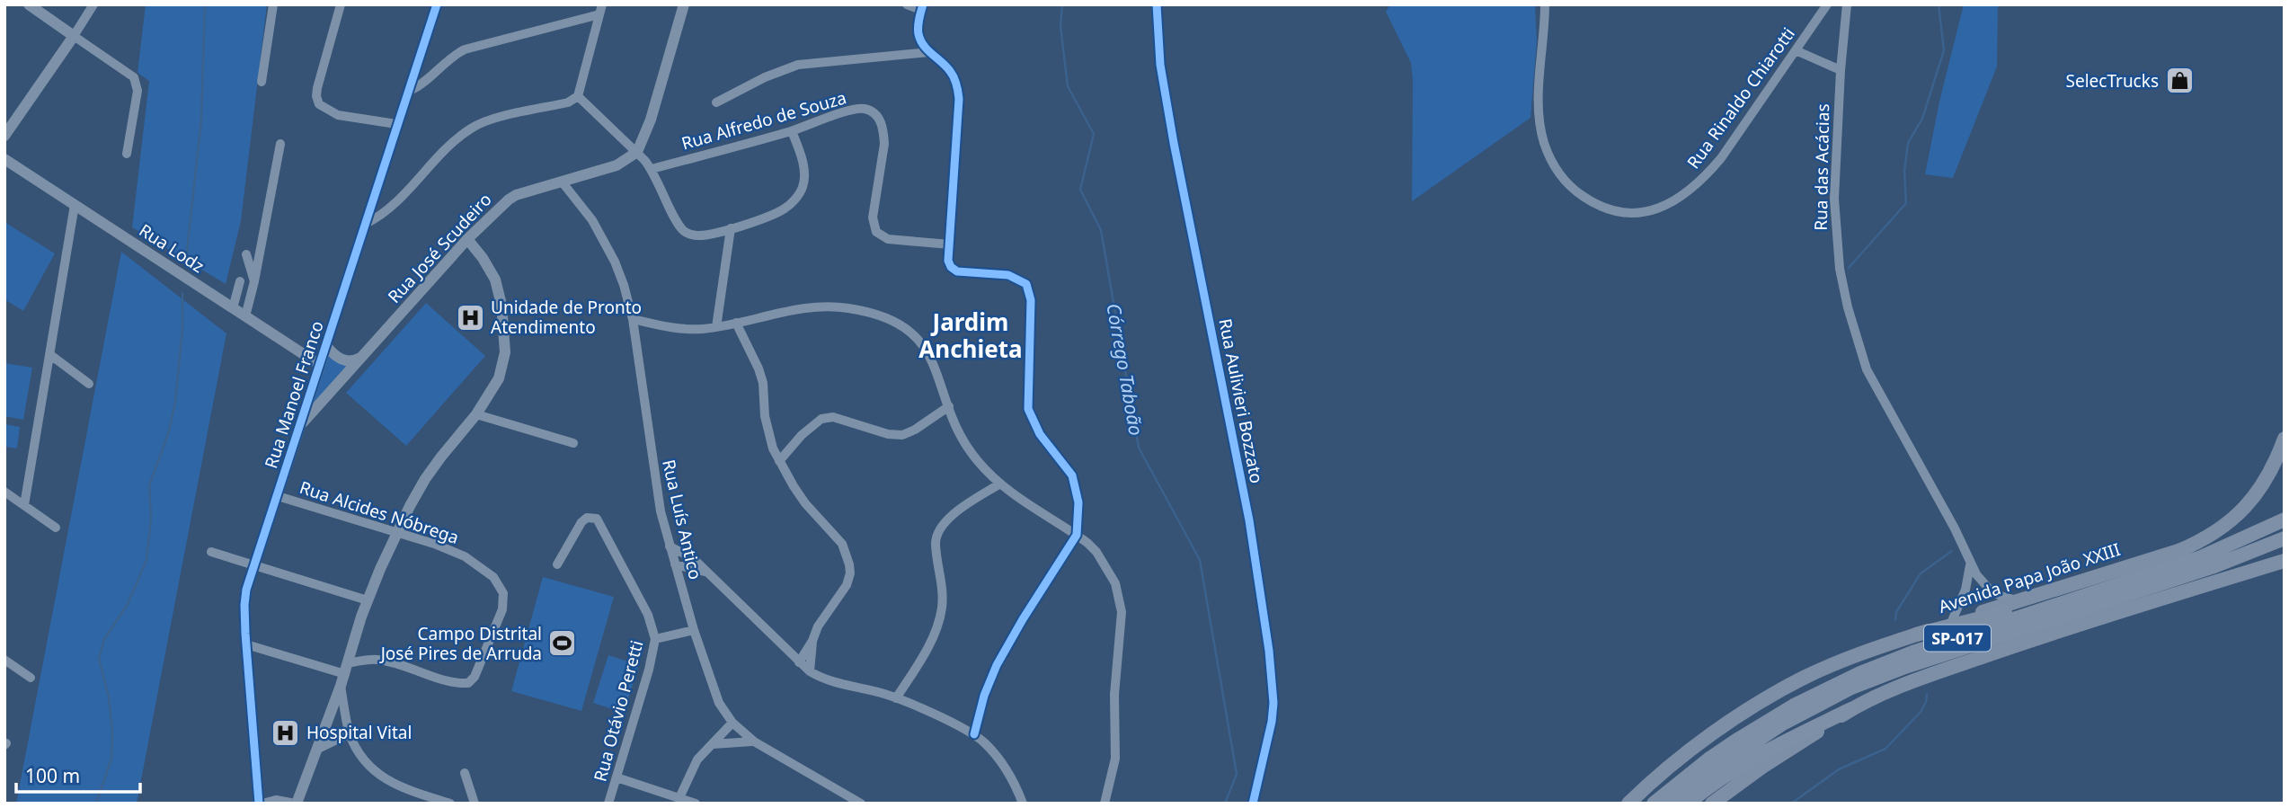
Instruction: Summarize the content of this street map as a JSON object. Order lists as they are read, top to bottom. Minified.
{"streets":{"highway":["Avenida Papa João XXIII","SP-017"],"street":["Rua Rinaldo Chiarotti","Rua Alfredo de Souza","Rua das Acácias","Rua Lodz","Rua José Scudeiro","Rua Manoel Franco","Rua Aulivieri Bozzato","Rua Alcides Nóbrega","Rua Luís Antico","Rua Otávio Peretti"]},"crossings":[["Rua das Acácias","Avenida Papa João XXIII"],["Rua Lodz","Rua Manoel Franco"],["Rua José Scudeiro","Rua Manoel Franco"],["Rua José Scudeiro","Rua Luís Antico"],["Rua Manoel Franco","Rua Alcides Nóbrega"]],"districts":["Jardim Anchieta"],"water":["Córrego Taboão"],"places":{"shop":["SelecTrucks"],"hospital":["Unidade de Pronto Atendimento","Hospital Vital"],"sports":["Campo Distrital José Pires de Arruda"]},"scale_bar":"100 m"}
